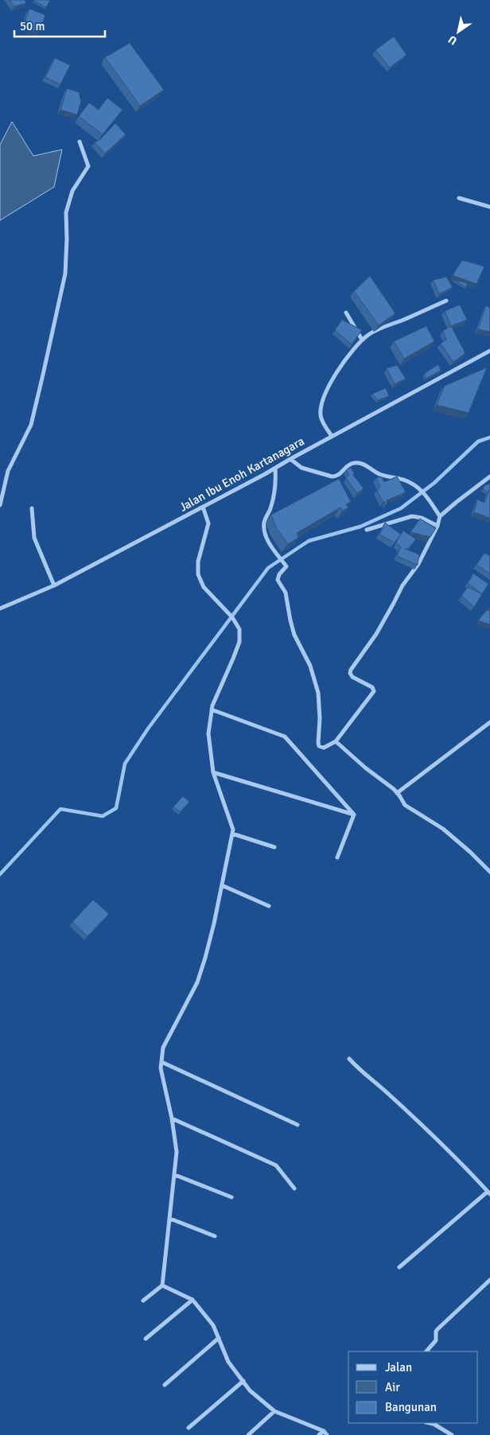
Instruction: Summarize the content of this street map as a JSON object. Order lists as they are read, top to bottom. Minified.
{"streets":{"street":["Jalan Ibu Enoh Kartanagara"]},"legend":["Jalan","Air","Bangunan"],"scale_bar":"50 m","north":"bottom left"}
